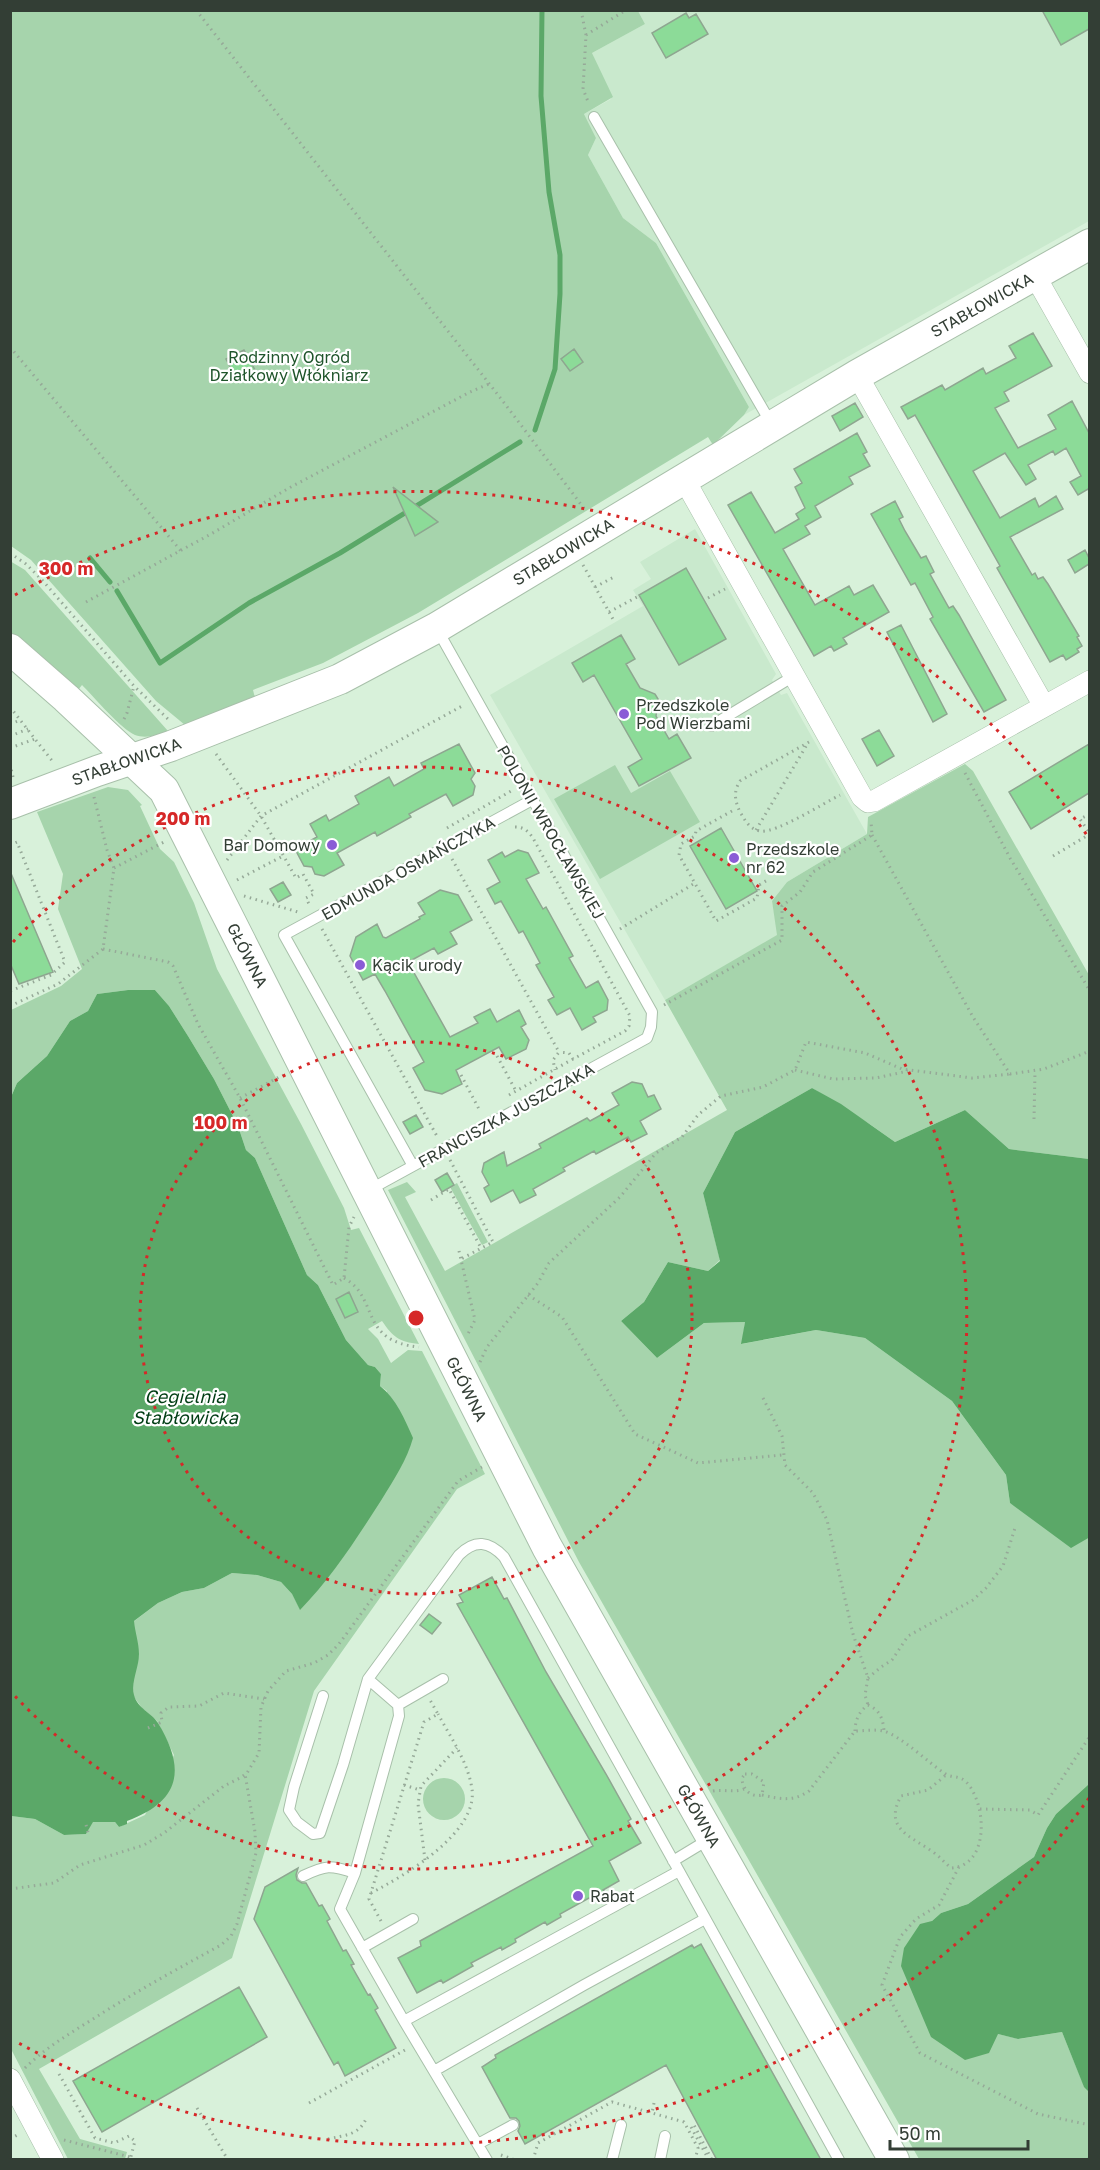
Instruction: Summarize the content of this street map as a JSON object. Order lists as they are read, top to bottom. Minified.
{"streets":{"street":["STABŁOWICKA","GŁÓWNA"],"lane":["POLONII WROCŁAWSKIEJ","EDMUNDA OSMAŃCZYKA","FRANCISZKA JUSZCZAKA"]},"crossings":[["STABŁOWICKA","POLONII WROCŁAWSKIEJ"],["STABŁOWICKA","GŁÓWNA"],["POLONII WROCŁAWSKIEJ","EDMUNDA OSMAŃCZYKA"],["POLONII WROCŁAWSKIEJ","FRANCISZKA JUSZCZAKA"],["EDMUNDA OSMAŃCZYKA","FRANCISZKA JUSZCZAKA"],["GŁÓWNA","FRANCISZKA JUSZCZAKA"]],"water":["Cegielnia Stabłowicka"],"parks":["Rodzinny Ogród Działkowy Włókniarz"],"places":["Przedszkole Pod Wierzbami","Bar Domowy","Przedszkole nr 62","Kącik urody","Rabat"],"scale_bar":"50 m","rings":["300 m","200 m","100 m"]}
